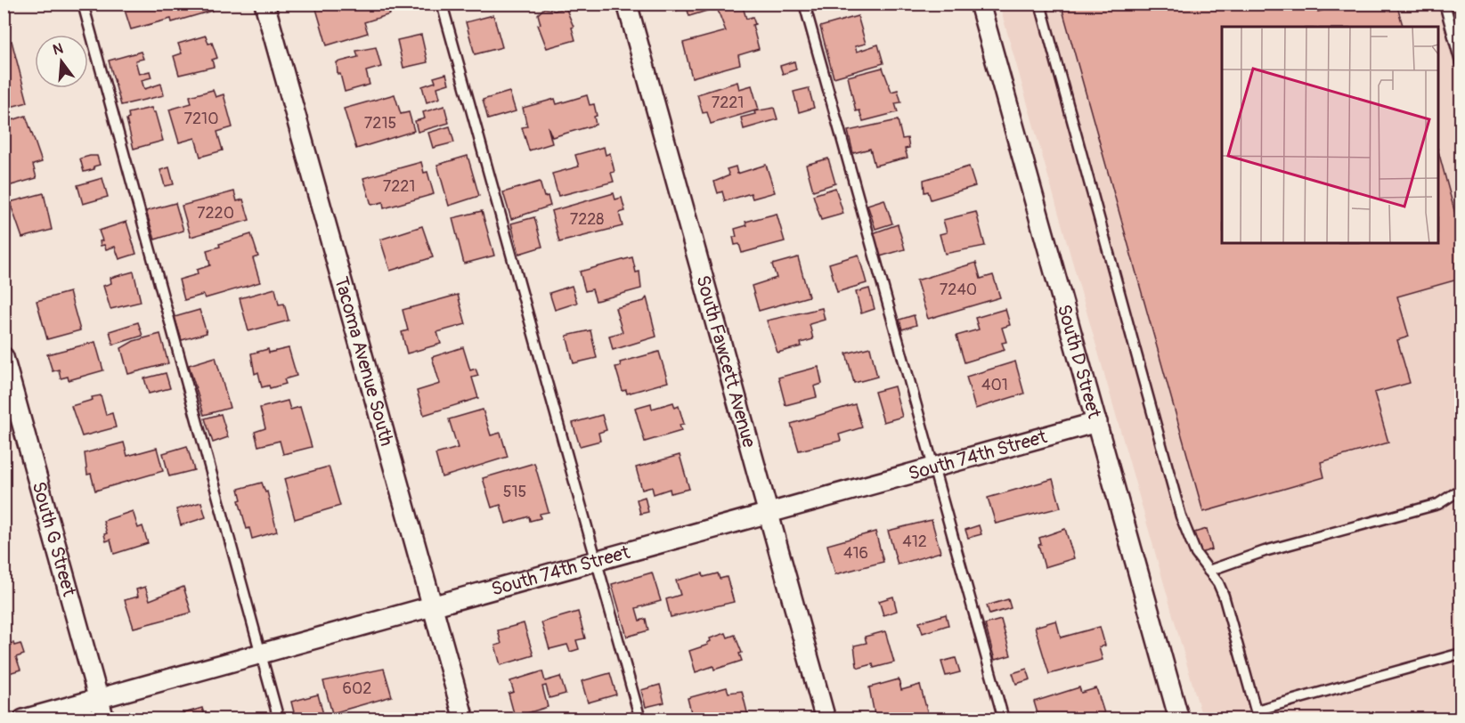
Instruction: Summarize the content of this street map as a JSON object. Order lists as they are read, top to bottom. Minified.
{"streets":{"street":["Tacoma Avenue South","South Fawcett Avenue","South D Street","South 74th Street","South G Street"]},"crossings":[["Tacoma Avenue South","South 74th Street"],["South Fawcett Avenue","South 74th Street"],["South D Street","South 74th Street"],["South 74th Street","South G Street"]],"house_numbers":["7221","7210","7215","7221","7220","7228","7240","401","515","412","416","602"],"north":"top"}
